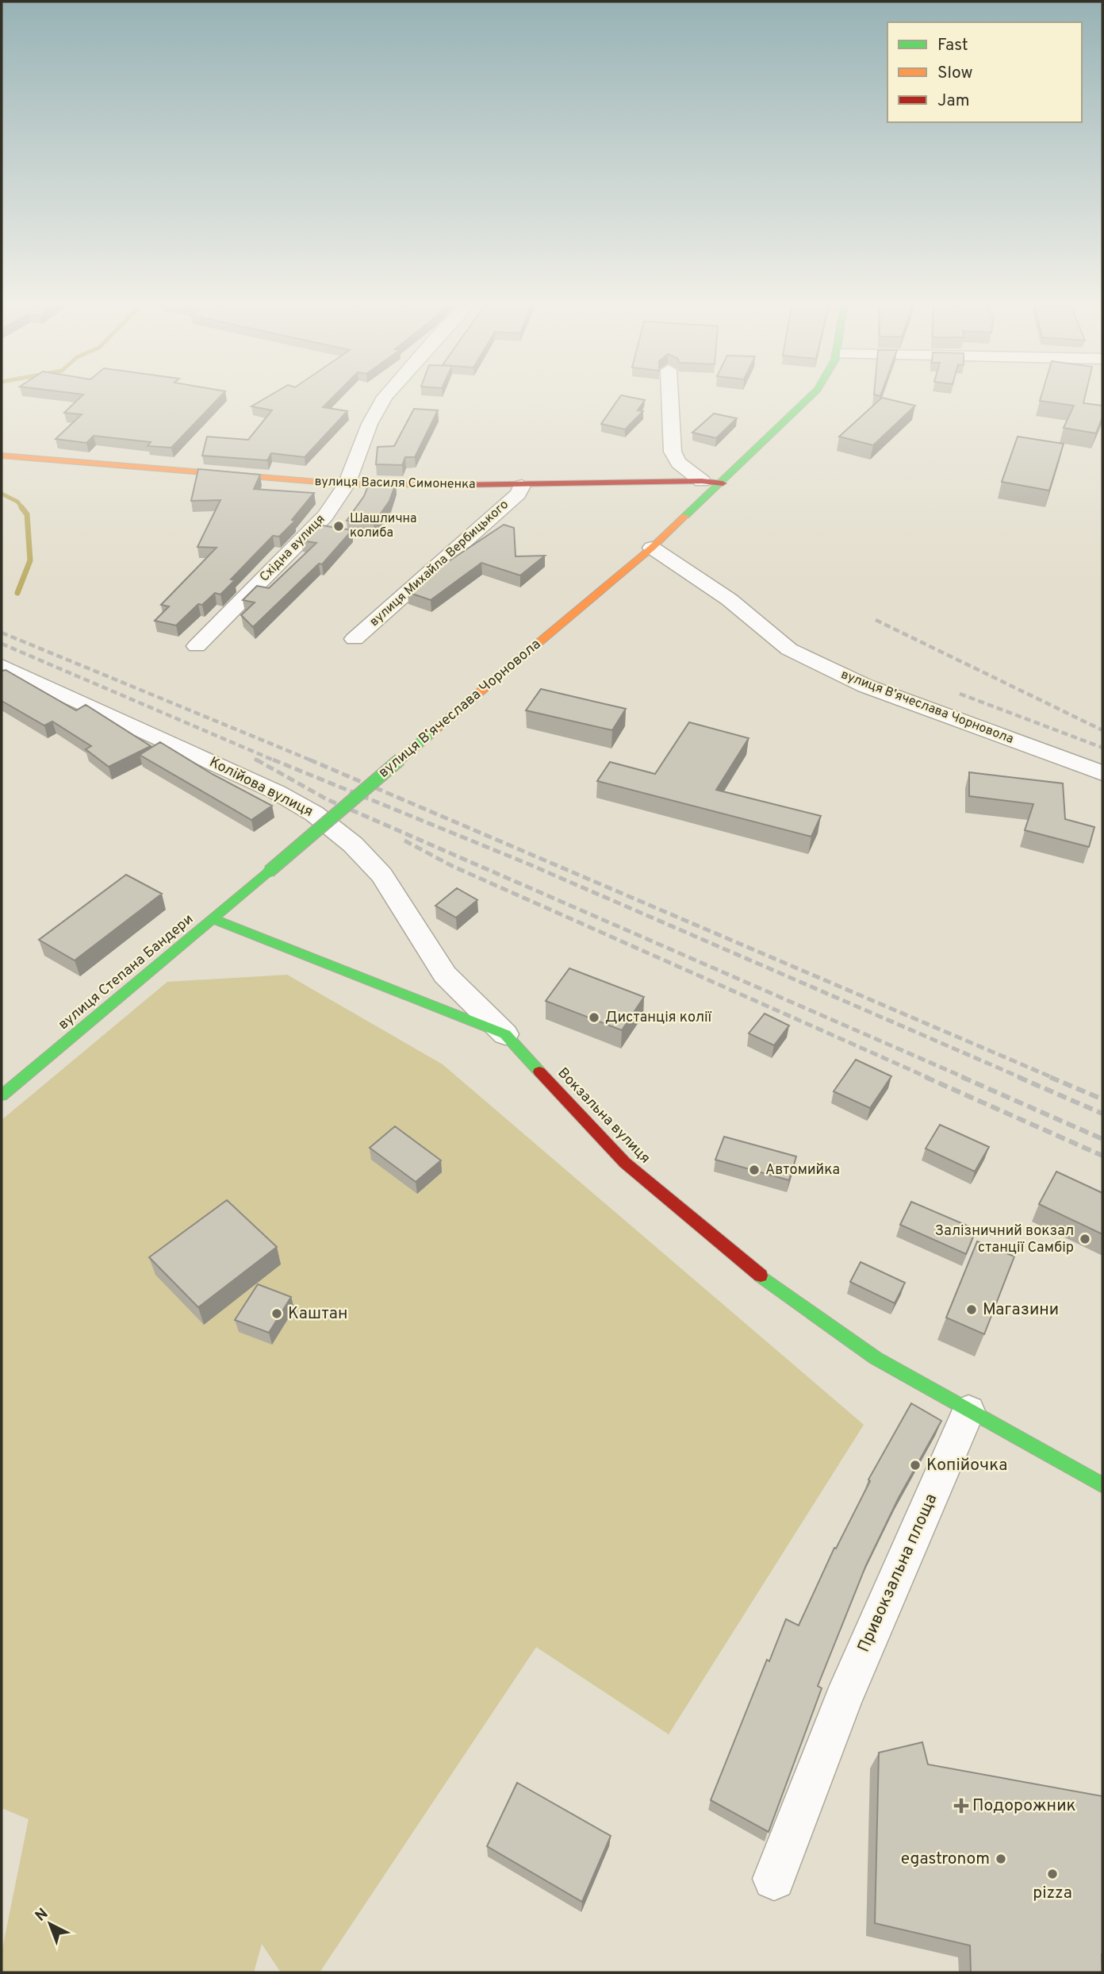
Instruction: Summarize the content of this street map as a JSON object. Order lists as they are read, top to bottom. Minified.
{"streets":{"main road":["вулиця Василя Симоненка","вулиця Вʼячеслава Чорновола","вулиця Степана Бандери","Вокзальна вулиця"],"street":["Східна вулиця","вулиця Михайла Вербицького","Колійова вулиця","Привокзальна площа"]},"crossings":[["вулиця Василя Симоненка","Східна вулиця"],["вулиця Василя Симоненка","вулиця Михайла Вербицького"],["вулиця Василя Симоненка","вулиця Вʼячеслава Чорновола"],["вулиця Вʼячеслава Чорновола","вулиця Степана Бандери"],["Колійова вулиця","Вокзальна вулиця"],["вулиця Степана Бандери","Вокзальна вулиця"],["Вокзальна вулиця","Привокзальна площа"]],"places":{"other":["Шашлична колиба","Дистанція колії","Автомийка","Залізничний вокзал станції Самбір","Магазини","Каштан","Копійочка","egastronom","pizza"],"health":["Подорожник"]},"legend":["Fast","Slow","Jam"],"north":"top left"}
